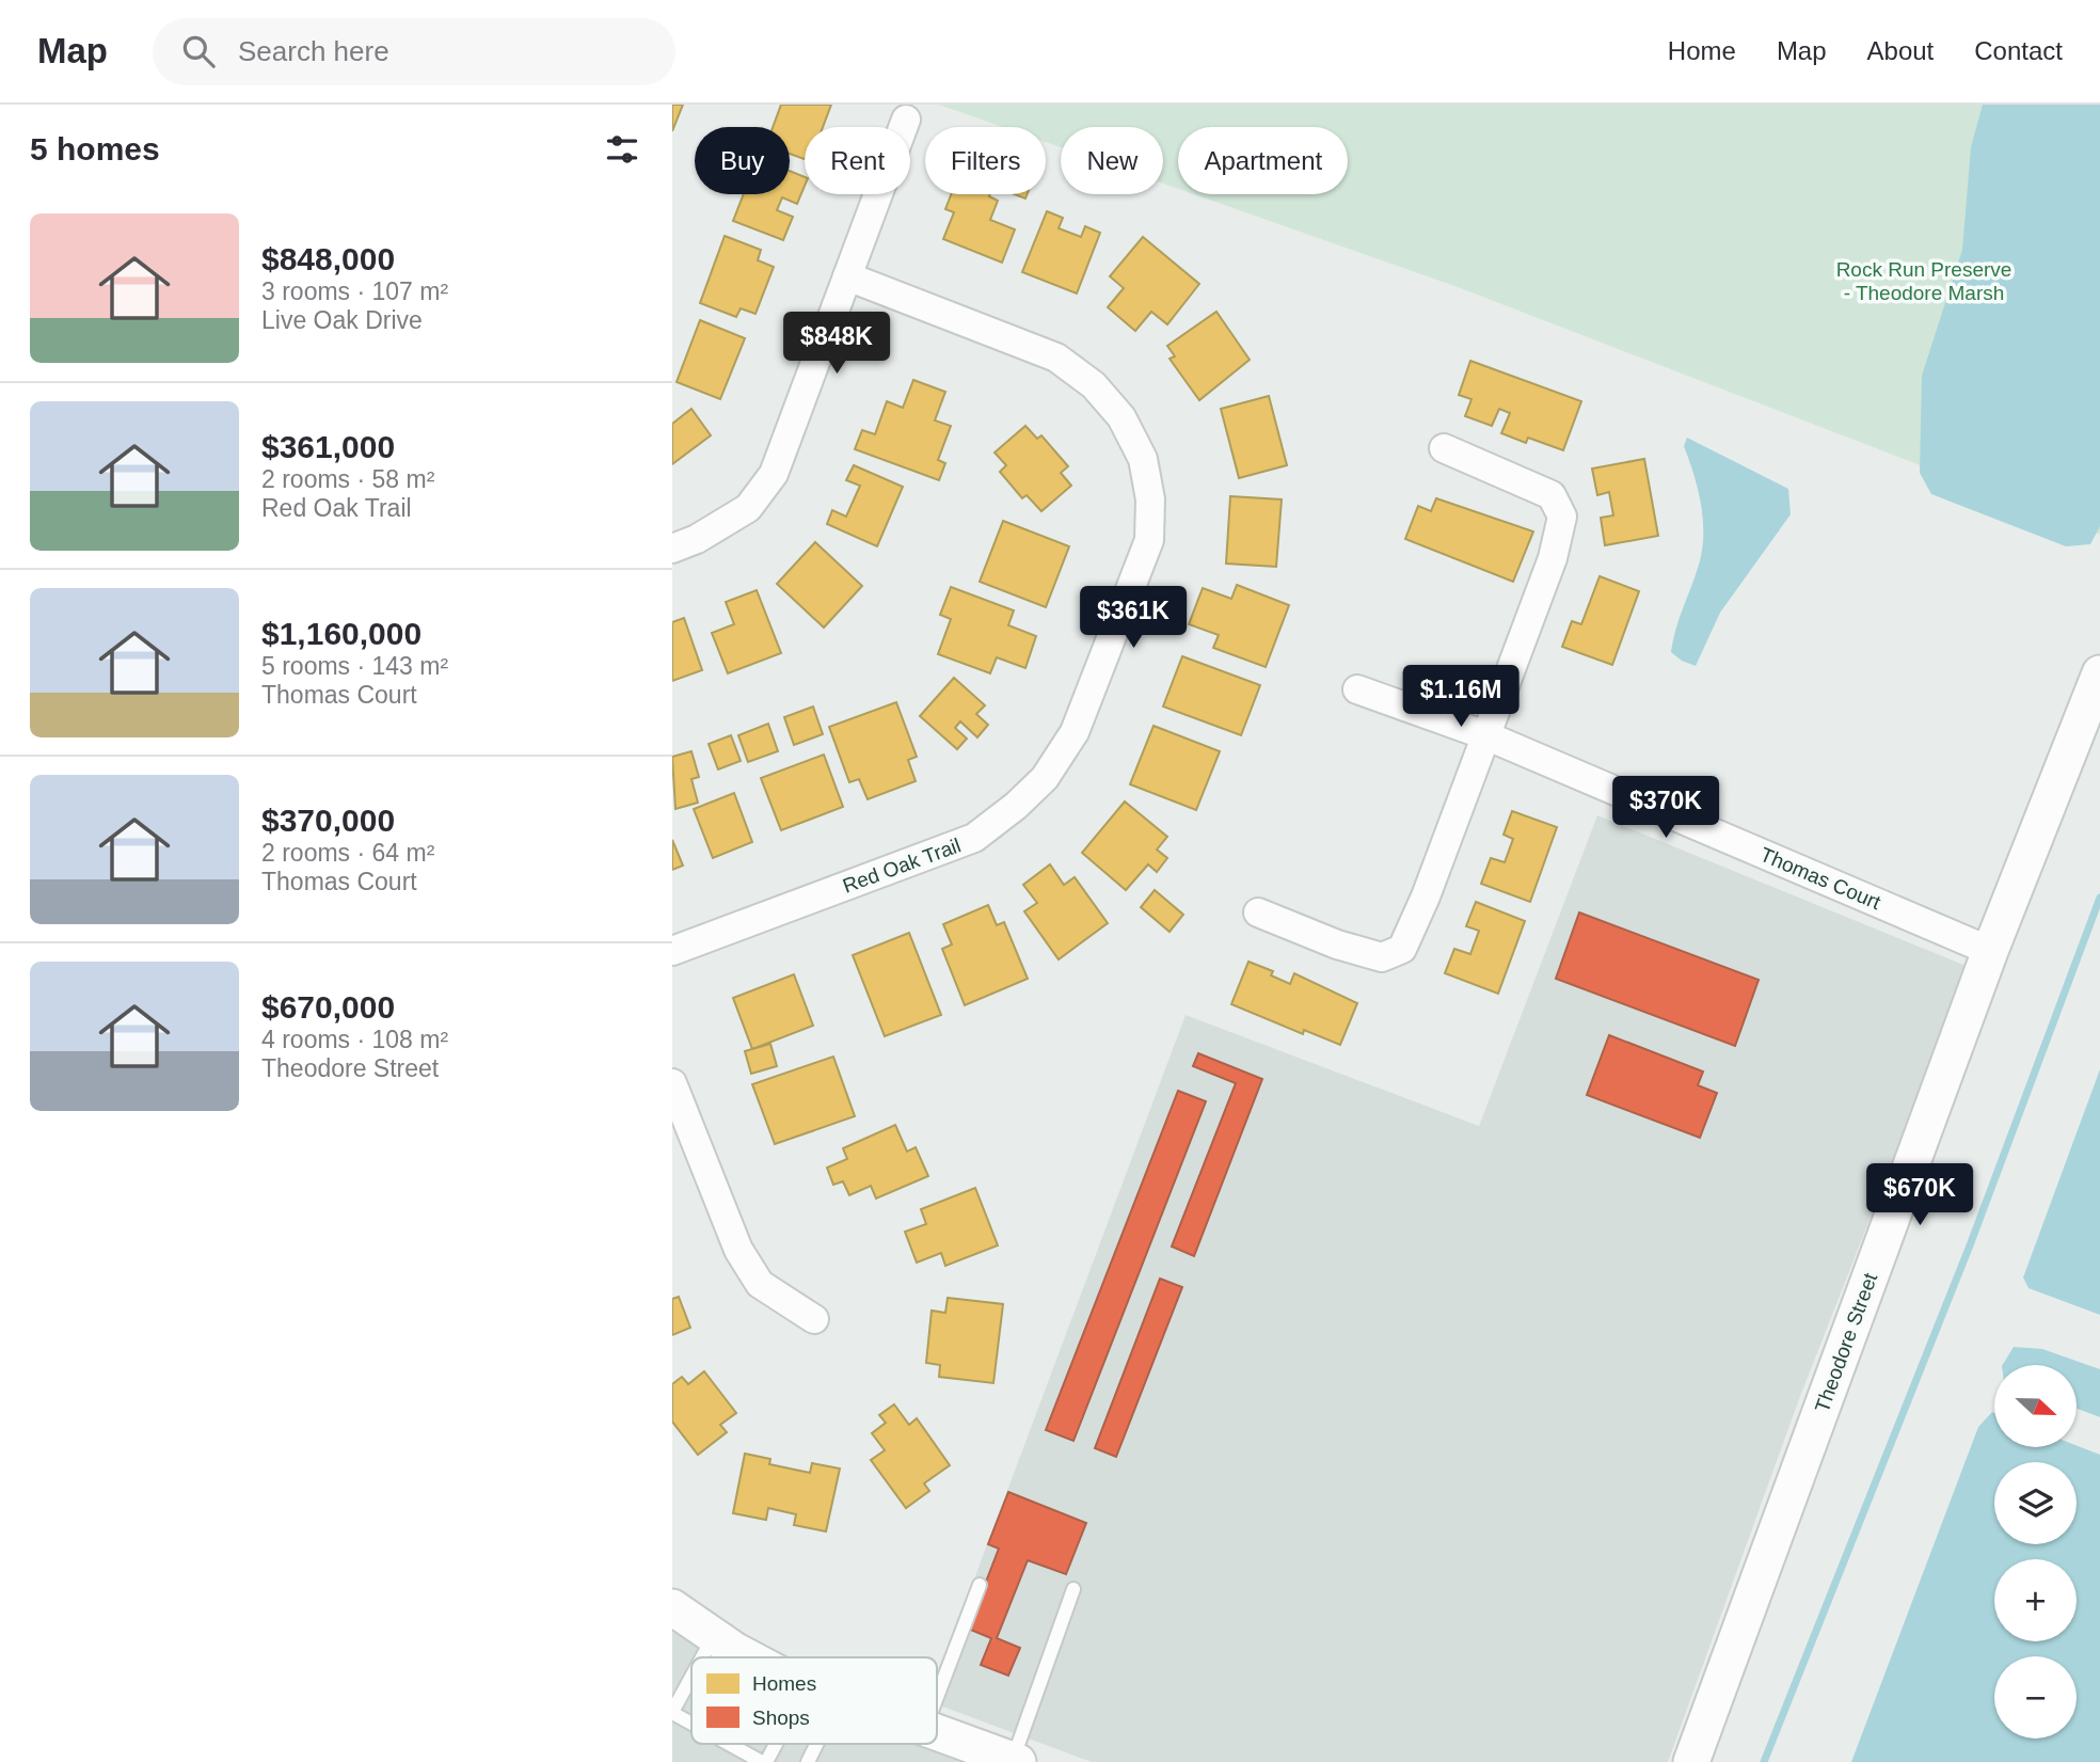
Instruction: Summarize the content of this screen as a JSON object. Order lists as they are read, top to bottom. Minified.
{"streets":{"street":["Red Oak Trail","Thomas Court","Theodore Street"]},"crossings":[["Thomas Court","Theodore Street"]],"parks":["Rock Run Preserve - Theodore Marsh"],"legend":["Homes","Shops"],"north":"right","page":{"header":"Map","search":"Search here","nav":["Home","Map","About","Contact"],"heading":"5 homes","chip":["Buy","Rent","Filters","New","Apartment"],"list":[{"name":"$848,000","note":"3 rooms · 107 m² · Live Oak Drive"},{"name":"$361,000","note":"2 rooms · 58 m² · Red Oak Trail"},{"name":"$1,160,000","note":"5 rooms · 143 m² · Thomas Court"},{"name":"$370,000","note":"2 rooms · 64 m² · Thomas Court"},{"name":"$670,000","note":"4 rooms · 108 m² · Theodore Street"}],"price":["$848K","$361K","$1.16M","$370K","$670K"],"map_buttons":["+","−"]}}
